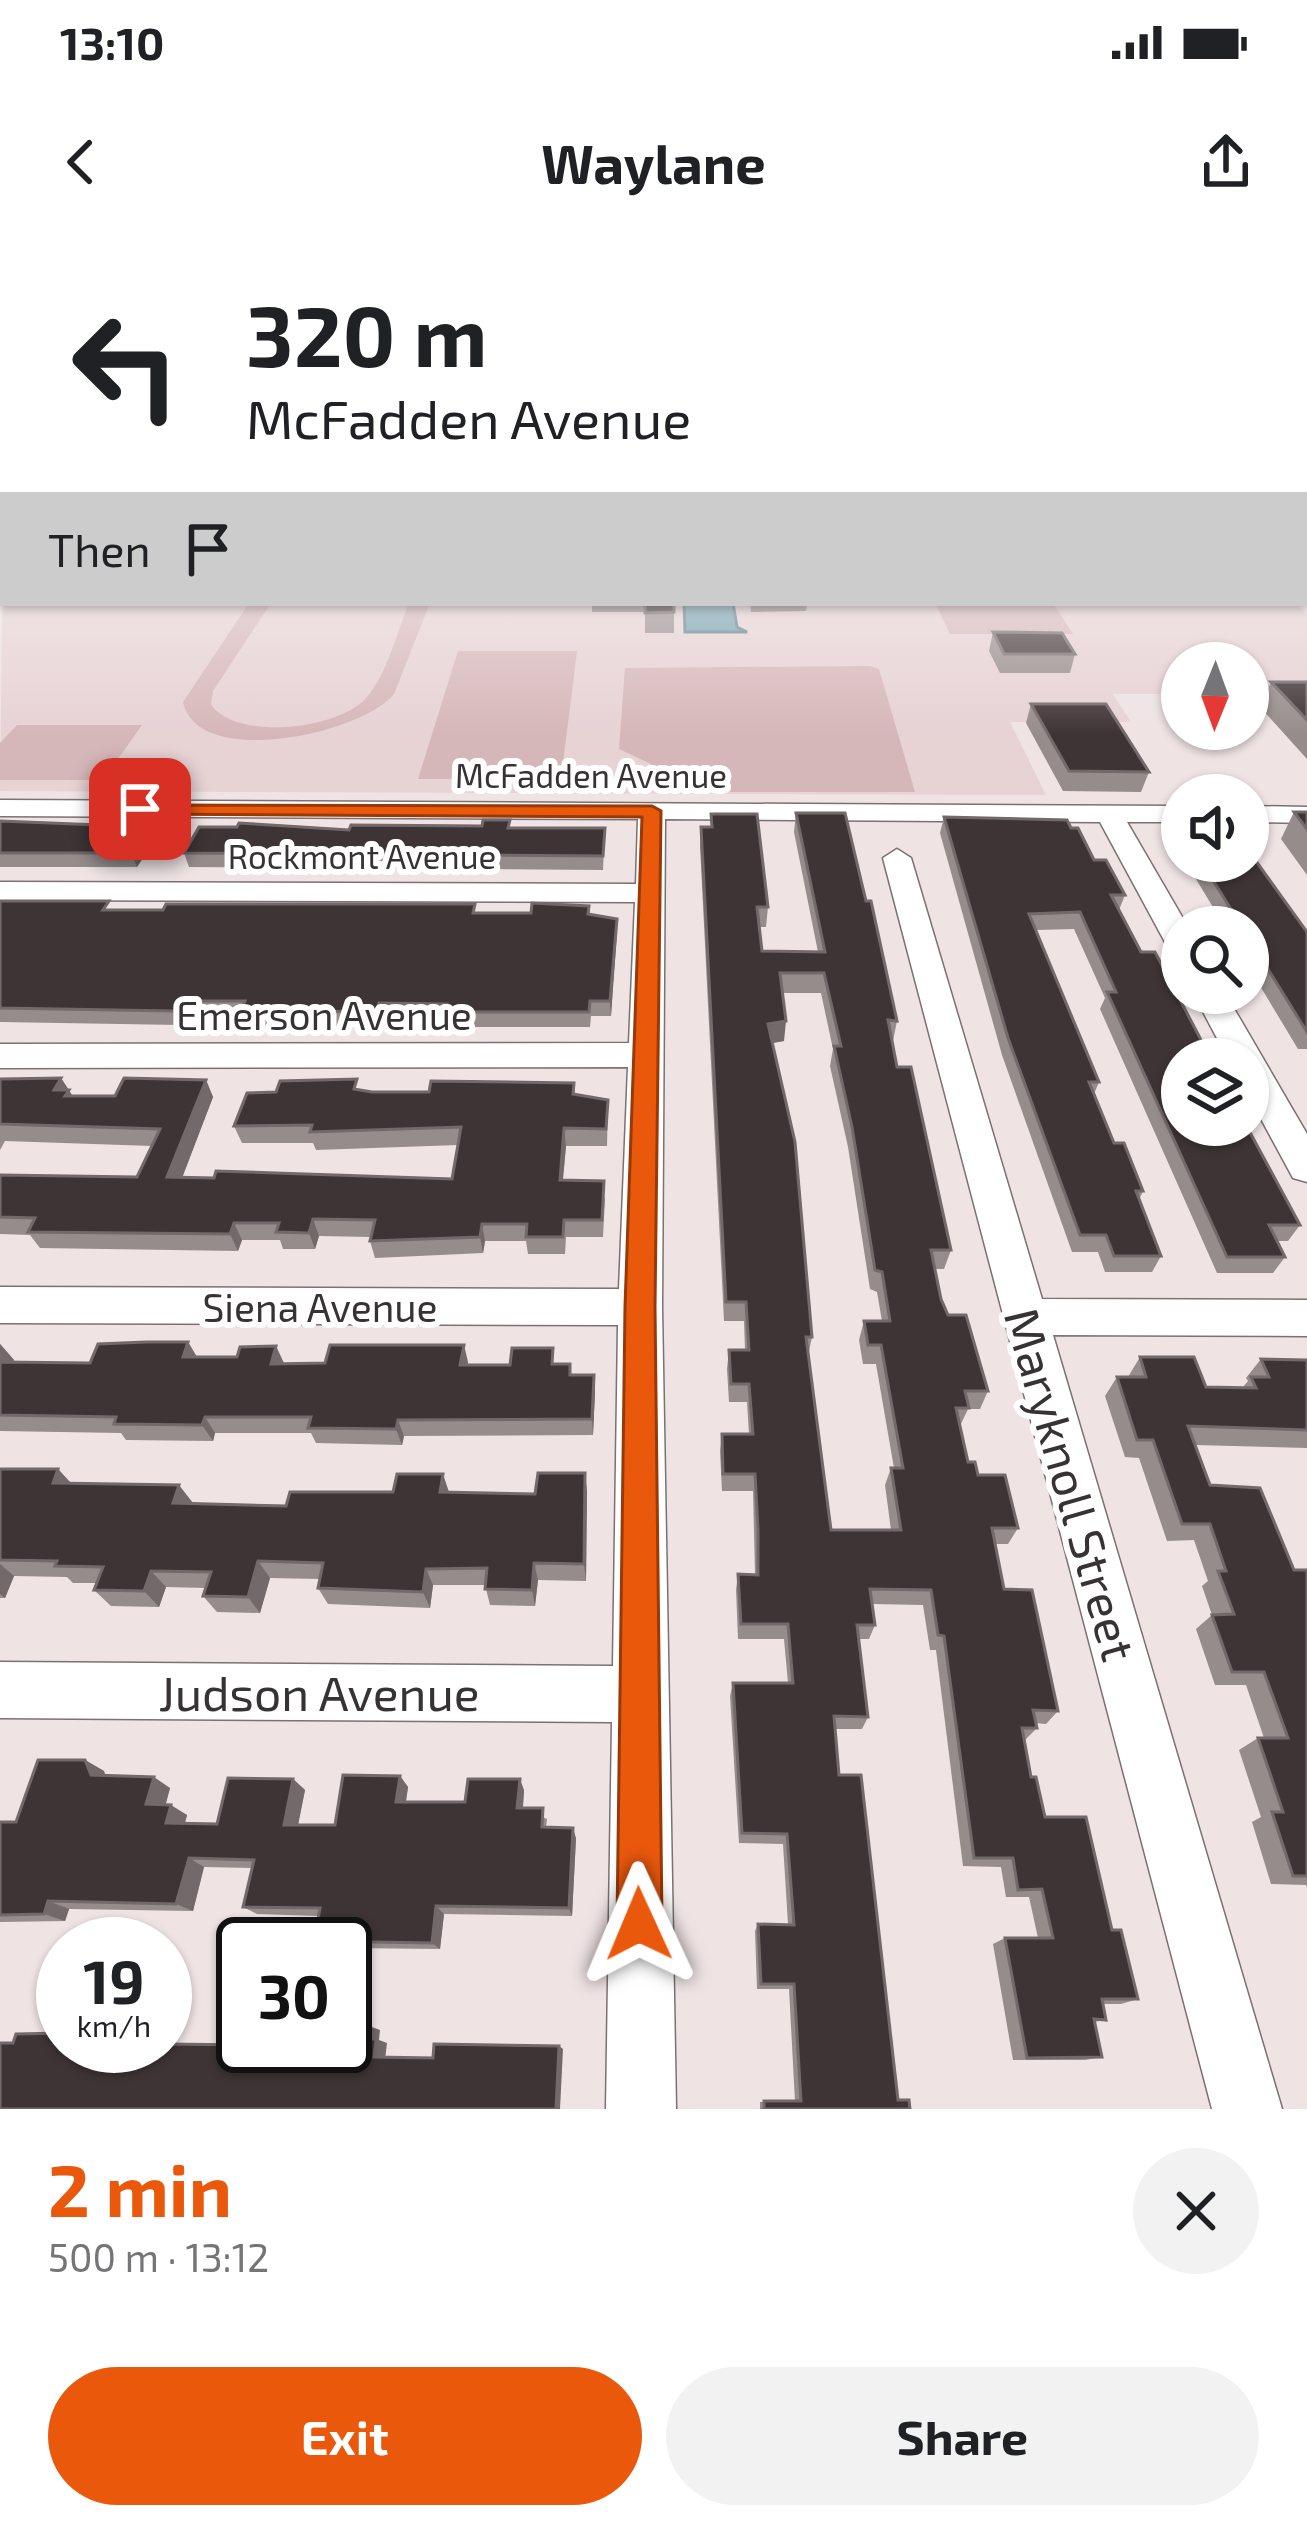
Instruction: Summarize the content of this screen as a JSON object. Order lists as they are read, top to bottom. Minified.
{"streets":{"street":["McFadden Avenue","Rockmont Avenue","Emerson Avenue","Siena Avenue","Maryknoll Street","Judson Avenue"]},"north":"bottom","page":{"status":"13:10","header":"Waylane","turn":["320 m","McFadden Avenue"],"then":"Then","speed":"19 km/h","limit":"30","heading":["2 min","500 m · 13:12"],"buttons":["Exit","Share"]}}
